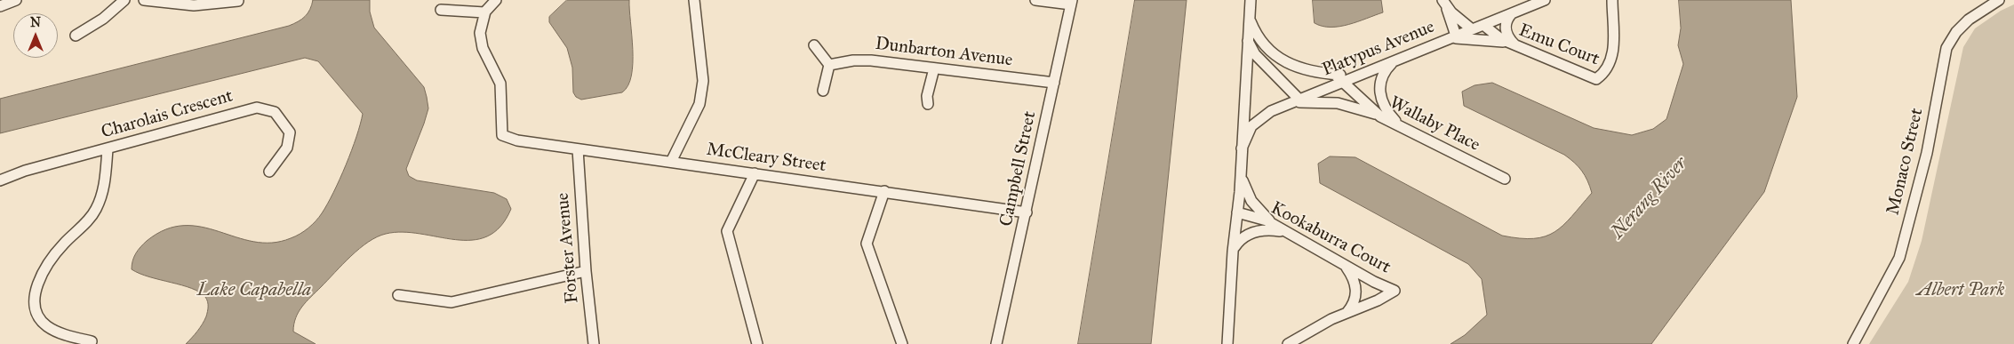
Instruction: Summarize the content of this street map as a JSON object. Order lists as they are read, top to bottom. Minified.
{"streets":{"street":["Emu Court","Platypus Avenue","Dunbarton Avenue","Charolais Crescent","Wallaby Place","McCleary Street","Monaco Street","Campbell Street","Kookaburra Court","Forster Avenue"]},"crossings":[["Emu Court","Platypus Avenue"],["Platypus Avenue","Wallaby Place"],["Dunbarton Avenue","Campbell Street"],["McCleary Street","Campbell Street"],["McCleary Street","Forster Avenue"]],"water":["Nerang River","Lake Capabella"],"parks":["Albert Park"],"north":"top"}
